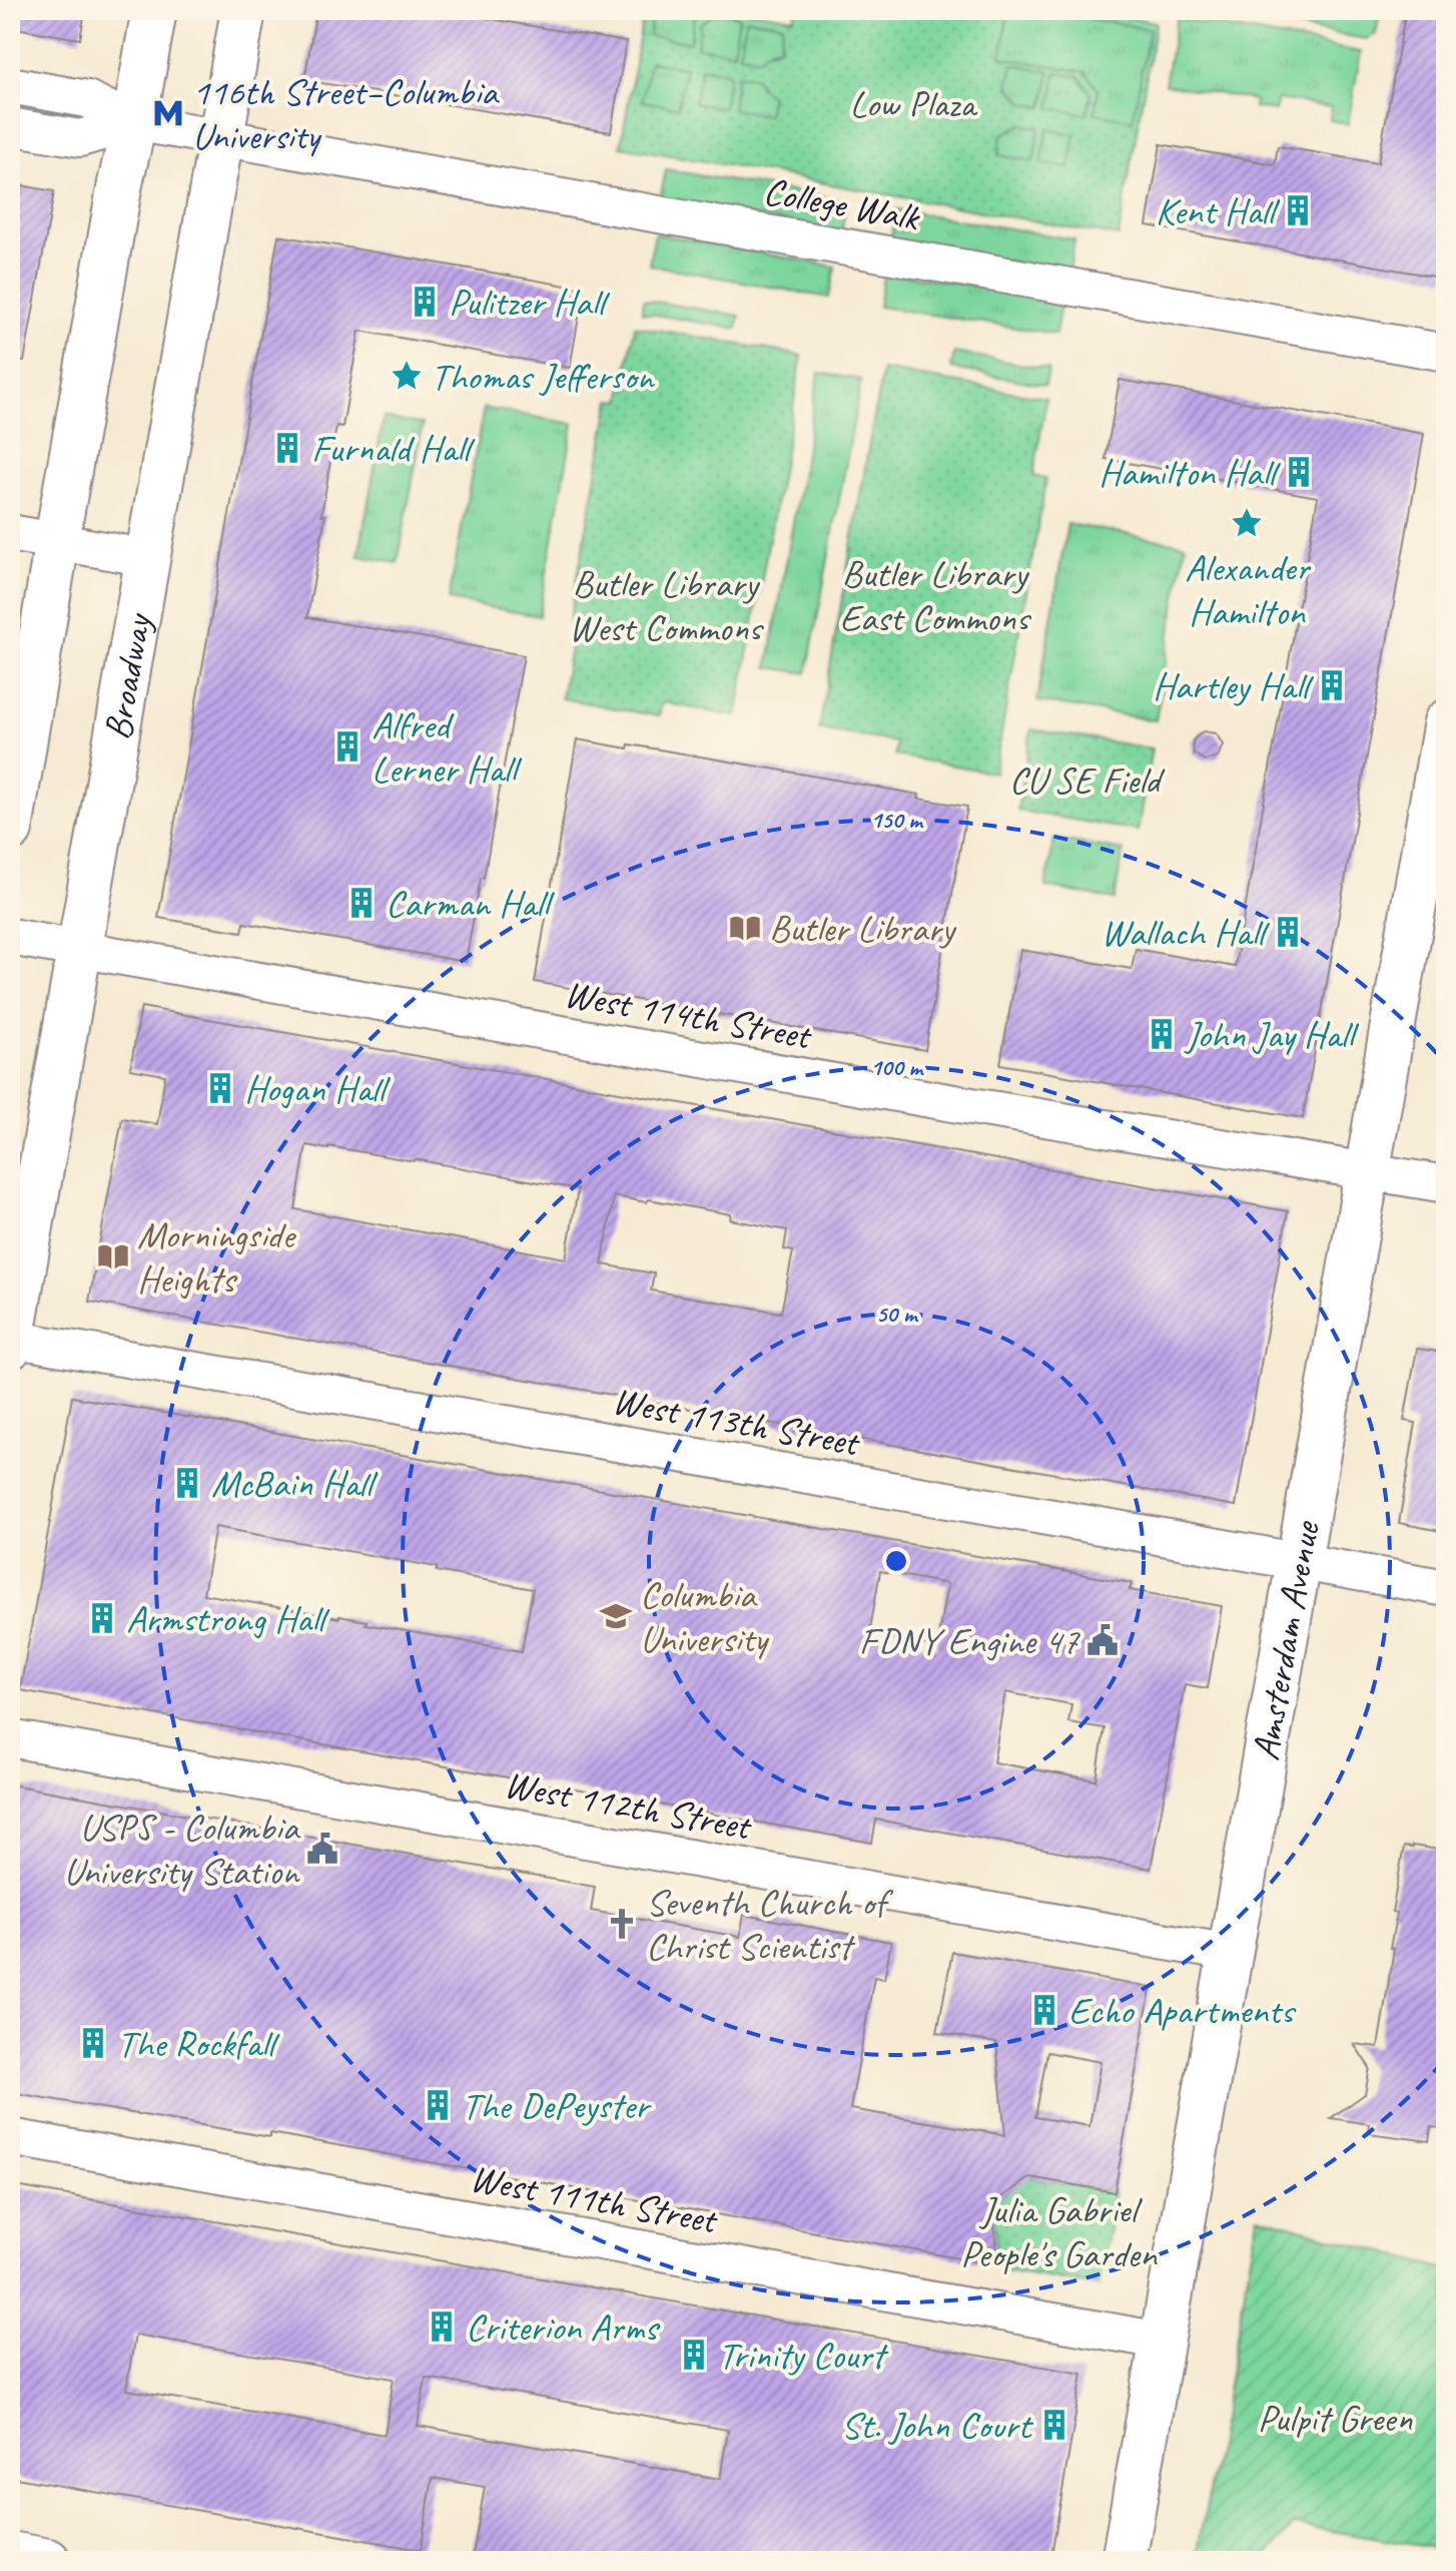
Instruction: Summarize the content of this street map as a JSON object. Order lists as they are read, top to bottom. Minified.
{"streets":{"main road":["Broadway","Amsterdam Avenue"],"street":["College Walk","West 114th Street","West 113th Street","West 112th Street","West 111th Street"]},"crossings":[["College Walk","Broadway"],["Broadway","West 114th Street"],["Broadway","West 113th Street"],["West 114th Street","Amsterdam Avenue"],["West 113th Street","Amsterdam Avenue"],["Amsterdam Avenue","West 112th Street"],["Amsterdam Avenue","West 111th Street"]],"parks":["Low Plaza","Butler Library East Commons","Butler Library West Commons","CU SE Field","Julia Gabriel People's Garden","Pulpit Green"],"places":{"metro station":["116th Street–Columbia University"],"building":["Kent Hall","Pulitzer Hall","Furnald Hall","Hamilton Hall","Hartley Hall","Alfred Lerner Hall","Carman Hall","Wallach Hall","John Jay Hall","Hogan Hall","McBain Hall","Armstrong Hall","Echo Apartments","The Rockfall","The DePeyster","Criterion Arms","Trinity Court","St. John Court"],"place":["Thomas Jefferson","Alexander Hamilton"],"library":["Butler Library","Morningside Heights"],"school or university":["Columbia University"],"public building":["FDNY Engine 47","USPS - Columbia University Station"],"church":["Seventh Church of Christ Scientist"]},"rings":["150 m","100 m","50 m"]}
